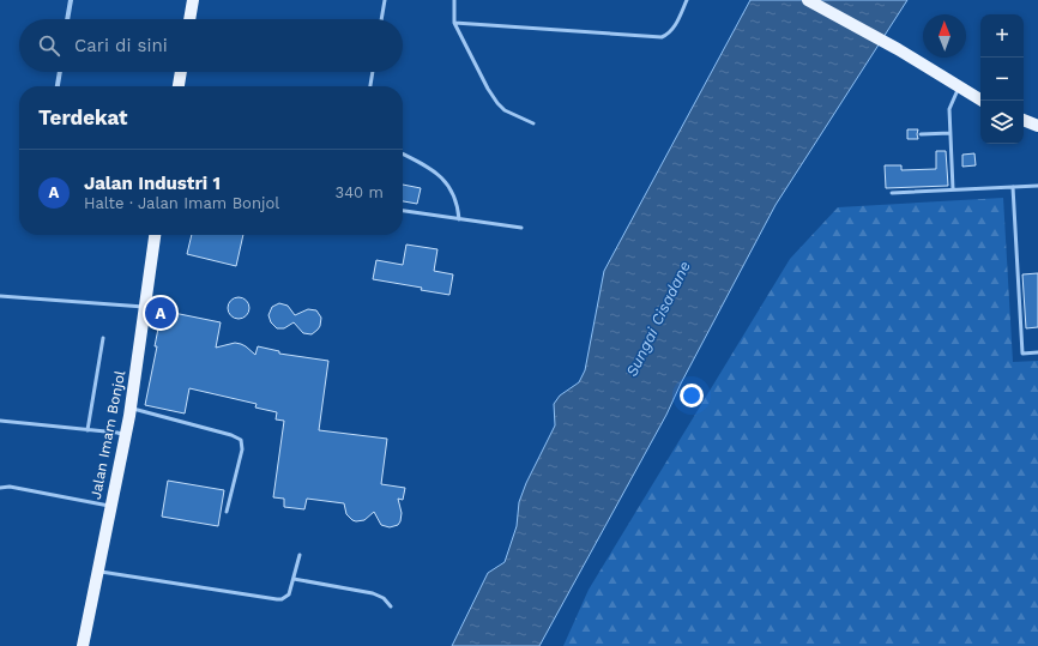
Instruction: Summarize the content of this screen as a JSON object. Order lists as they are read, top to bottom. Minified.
{"streets":{"main road":["Jalan Imam Bonjol"]},"water":["Sungai Cisadane"],"north":"top","page":{"map_buttons":["+","−"],"search":"Cari di sini","heading":"Terdekat","list":[{"mark":"A","name":"Jalan Industri 1","note":"Halte · Jalan Imam Bonjol","value":"340 m"}],"pins":"A"}}
